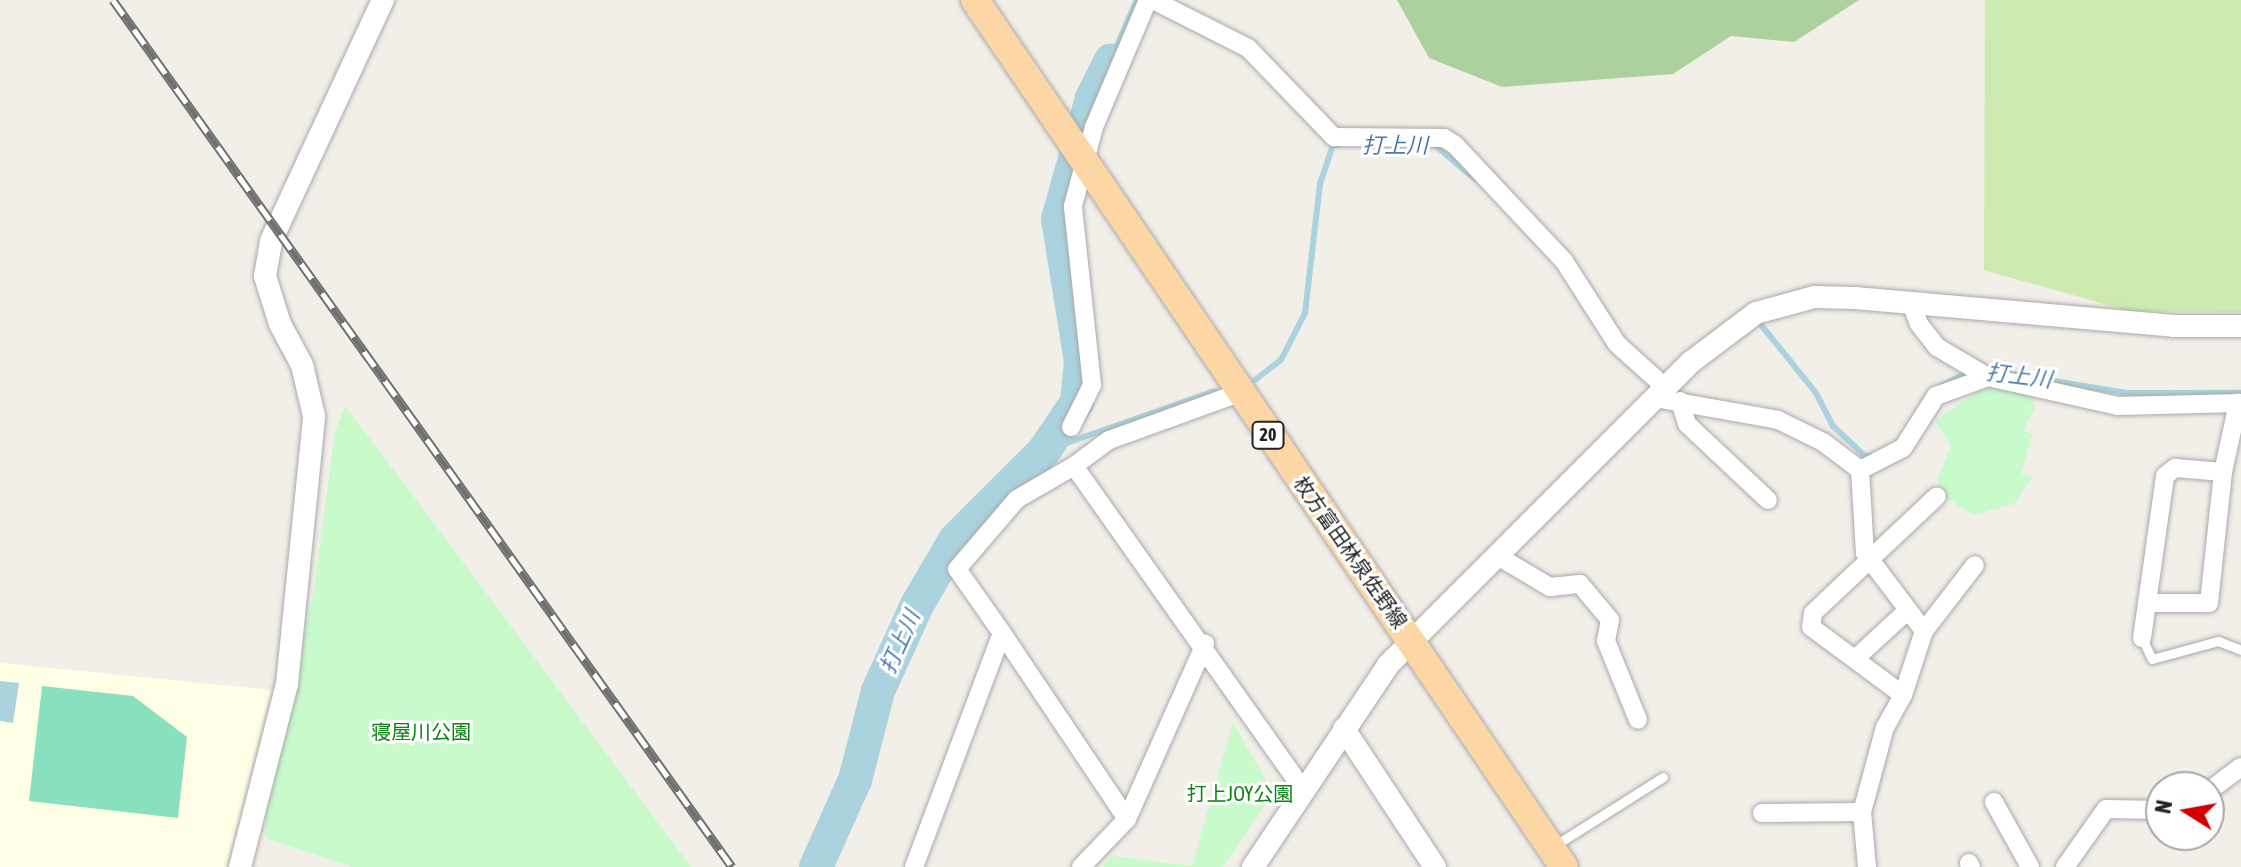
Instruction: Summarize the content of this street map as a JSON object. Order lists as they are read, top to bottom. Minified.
{"streets":{"main road":["20","枚方富田林泉佐野線"]},"water":["打上川"],"parks":["寝屋川公園","打上JOY公園"],"north":"left"}
